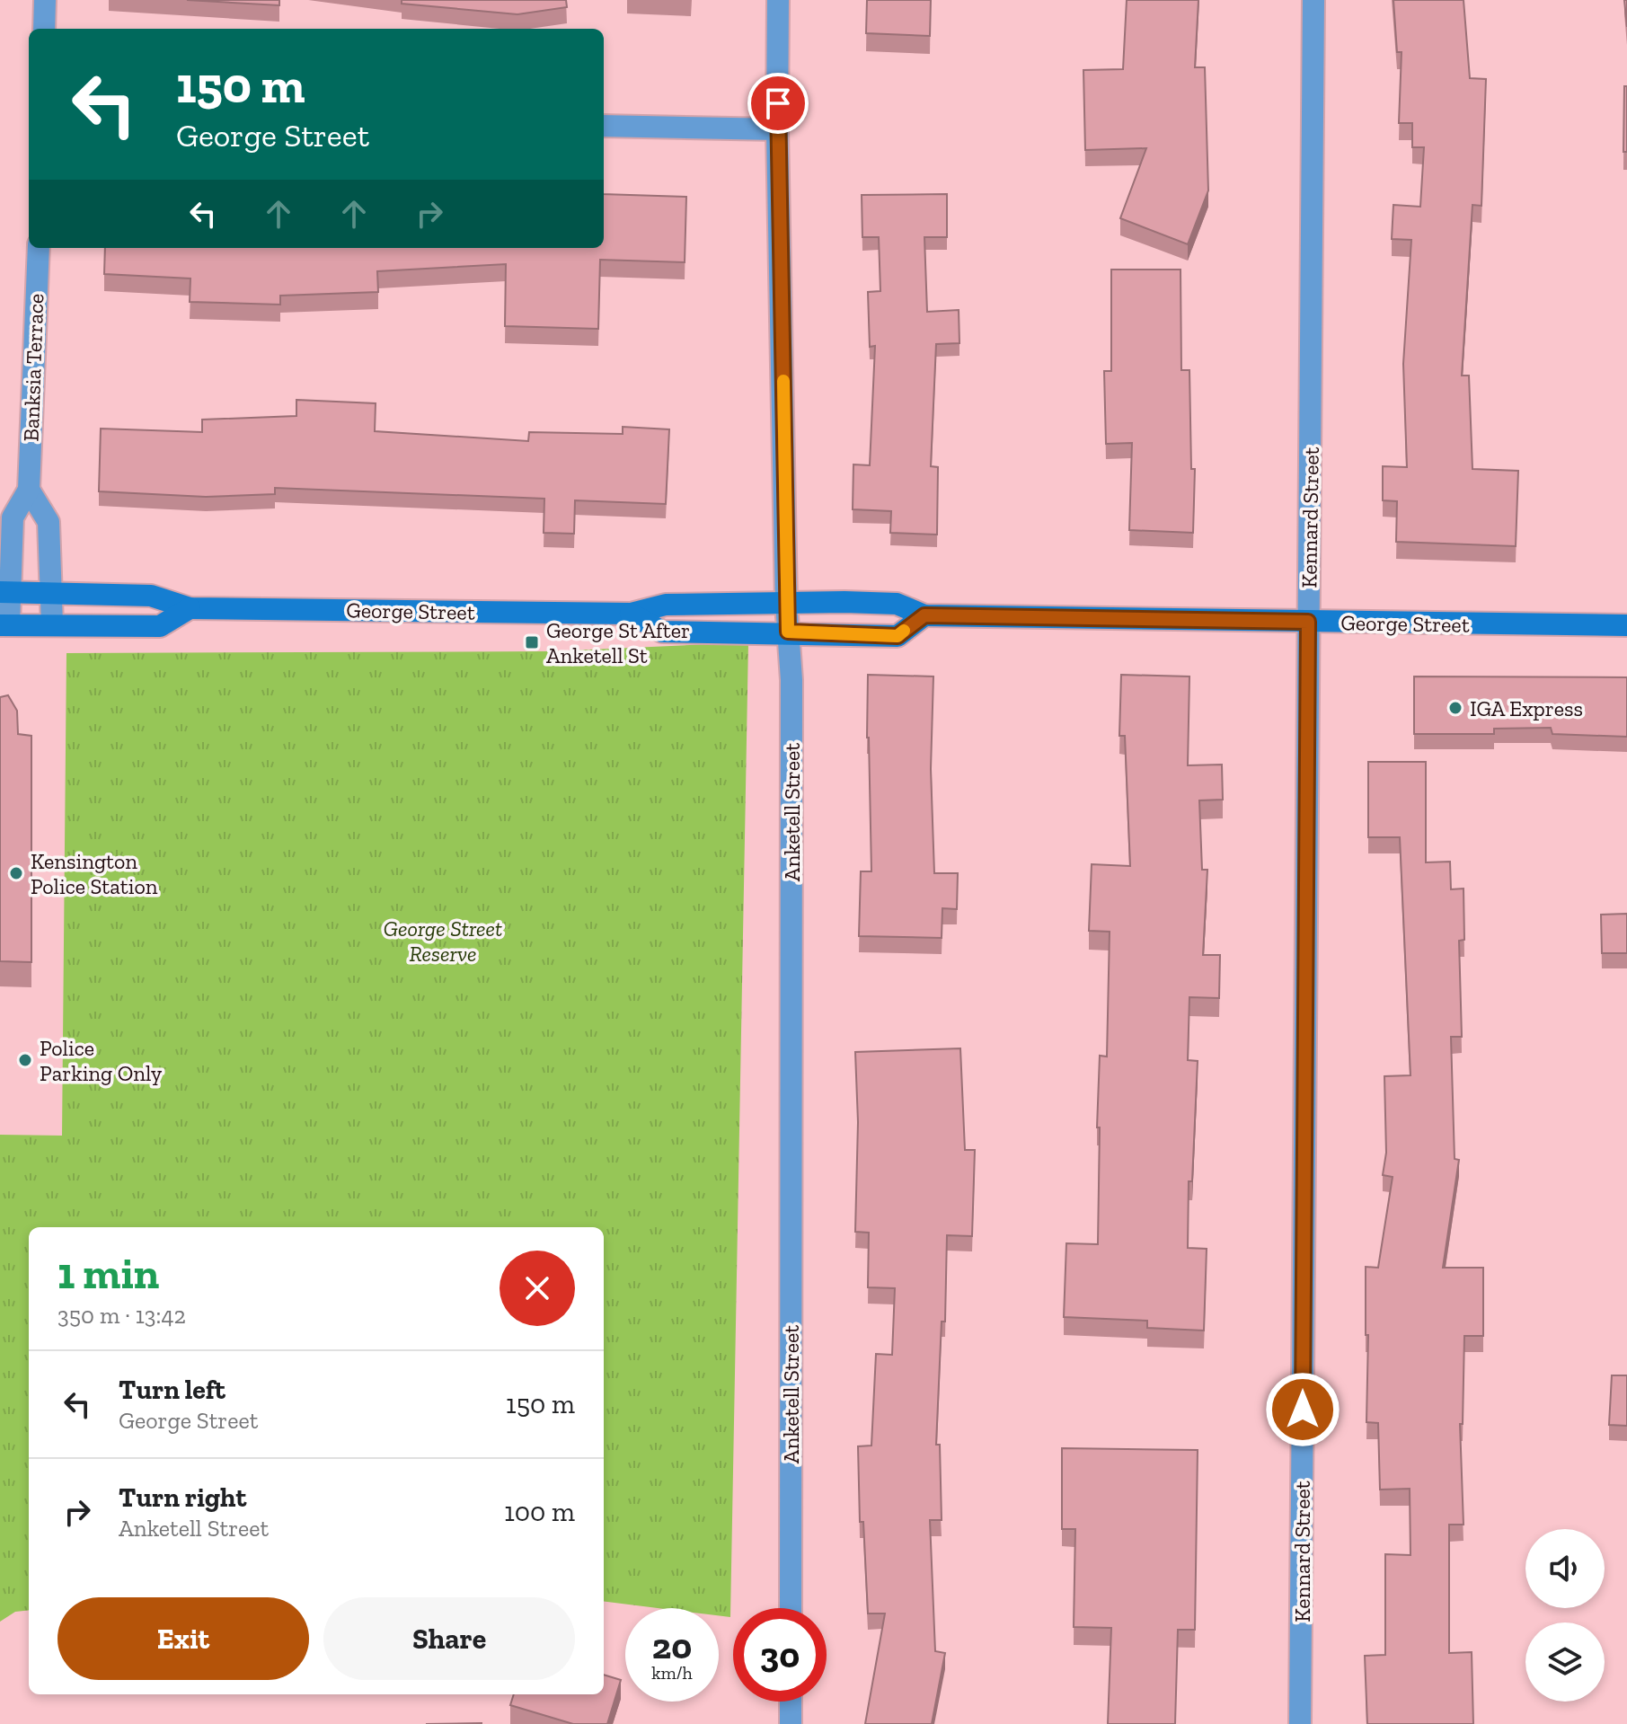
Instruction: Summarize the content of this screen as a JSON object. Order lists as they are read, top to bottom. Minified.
{"streets":{"main road":["George Street"],"street":["Banksia Terrace","Kennard Street","Anketell Street"]},"crossings":[["Banksia Terrace","George Street"],["Kennard Street","George Street"],["George Street","Anketell Street"]],"parks":["George Street Reserve"],"places":{"transit":["George St After Anketell St"],"other":["IGA Express","Kensington Police Station","Police Parking Only"]},"page":{"turn":["150 m","George Street"],"heading":["1 min","350 m · 13:42"],"list":[{"name":"Turn left","note":"George Street","value":"150 m"},{"name":"Turn right","note":"Anketell Street","value":"100 m"}],"buttons":["Exit","Share"],"speed":"20 km/h","limit":"30"}}
